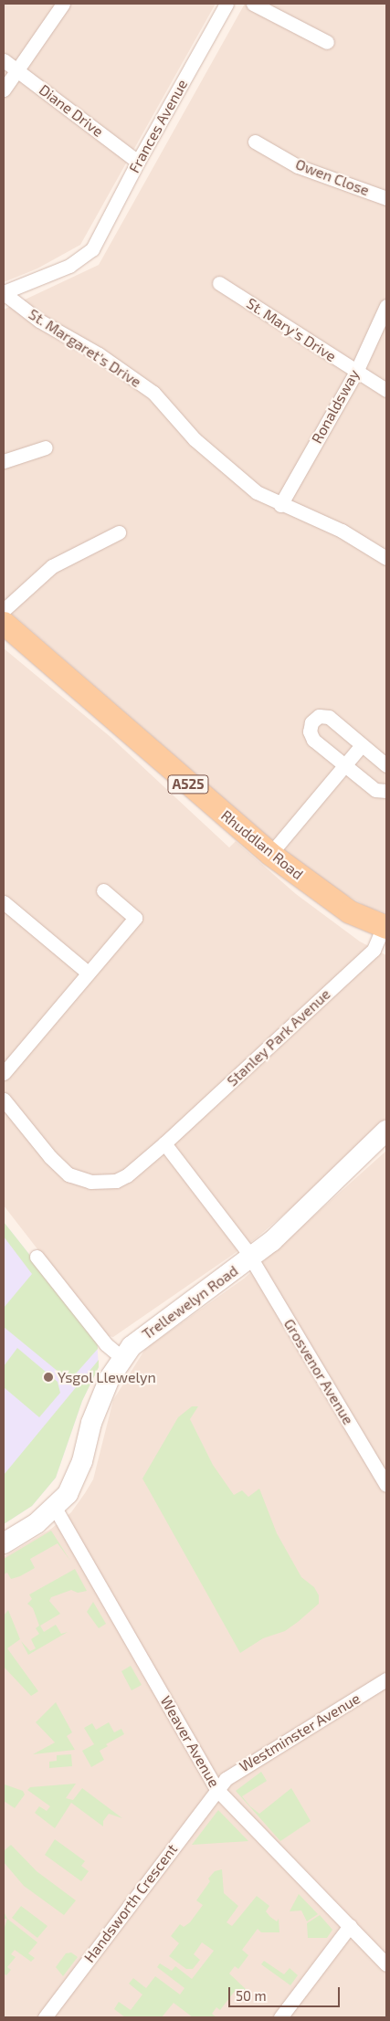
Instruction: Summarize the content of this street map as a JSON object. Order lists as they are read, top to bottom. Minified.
{"streets":{"main road":["A525","Rhuddlan Road"],"street":["Diane Drive","Frances Avenue","Owen Close","St. Mary's Drive","St. Margaret's Drive","Ronaldsway","Stanley Park Avenue","Trellewelyn Road","Grosvenor Avenue","Westminster Avenue","Weaver Avenue","Handsworth Crescent"]},"crossings":[["Diane Drive","Frances Avenue"],["Frances Avenue","St. Margaret's Drive"],["St. Mary's Drive","Ronaldsway"],["St. Margaret's Drive","Ronaldsway"],["Rhuddlan Road","Stanley Park Avenue"],["Stanley Park Avenue","Grosvenor Avenue"],["Trellewelyn Road","Grosvenor Avenue"],["Trellewelyn Road","Weaver Avenue"],["Westminster Avenue","Weaver Avenue"],["Westminster Avenue","Handsworth Crescent"],["Weaver Avenue","Handsworth Crescent"]],"places":["Ysgol Llewelyn"],"scale_bar":"50 m"}
